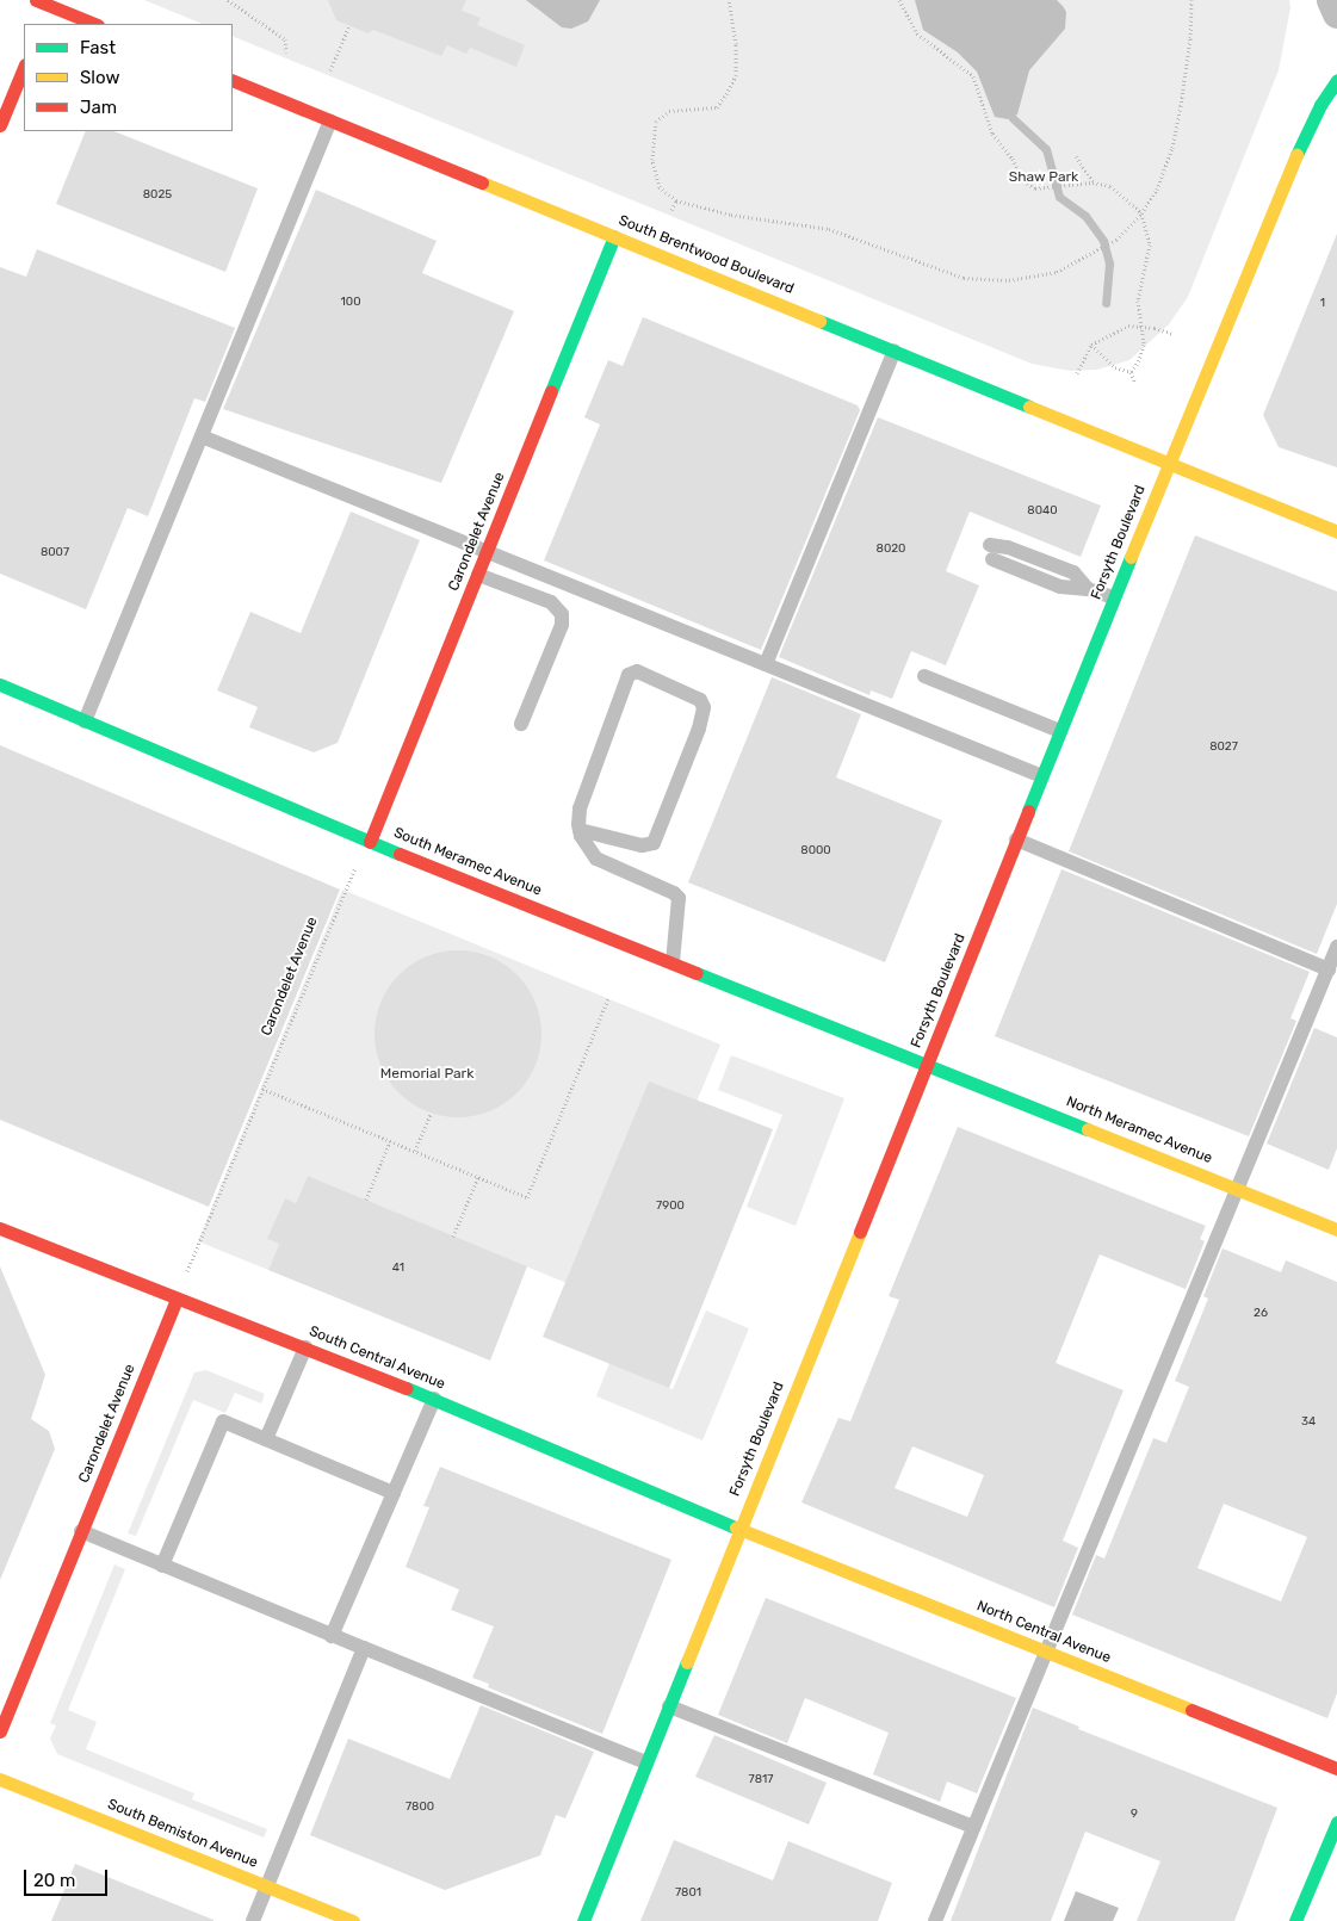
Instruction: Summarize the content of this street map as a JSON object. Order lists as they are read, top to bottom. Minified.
{"streets":{"street":["South Brentwood Boulevard","Carondelet Avenue","Forsyth Boulevard","South Meramec Avenue","North Meramec Avenue","South Central Avenue","North Central Avenue","South Bemiston Avenue"]},"crossings":[["South Brentwood Boulevard","Carondelet Avenue"],["South Brentwood Boulevard","Forsyth Boulevard"],["Carondelet Avenue","South Meramec Avenue"],["Carondelet Avenue","South Central Avenue"],["Forsyth Boulevard","South Meramec Avenue"],["Forsyth Boulevard","North Meramec Avenue"],["Forsyth Boulevard","South Central Avenue"],["Forsyth Boulevard","North Central Avenue"],["South Meramec Avenue","North Meramec Avenue"],["South Central Avenue","North Central Avenue"]],"parks":["Shaw Park","Memorial Park"],"house_numbers":["8025","100","1","8040","8020","8007","8027","8000","7900","41","26","34","7817","7800","9","7801"],"legend":["Fast","Slow","Jam"],"scale_bar":"20 m"}
